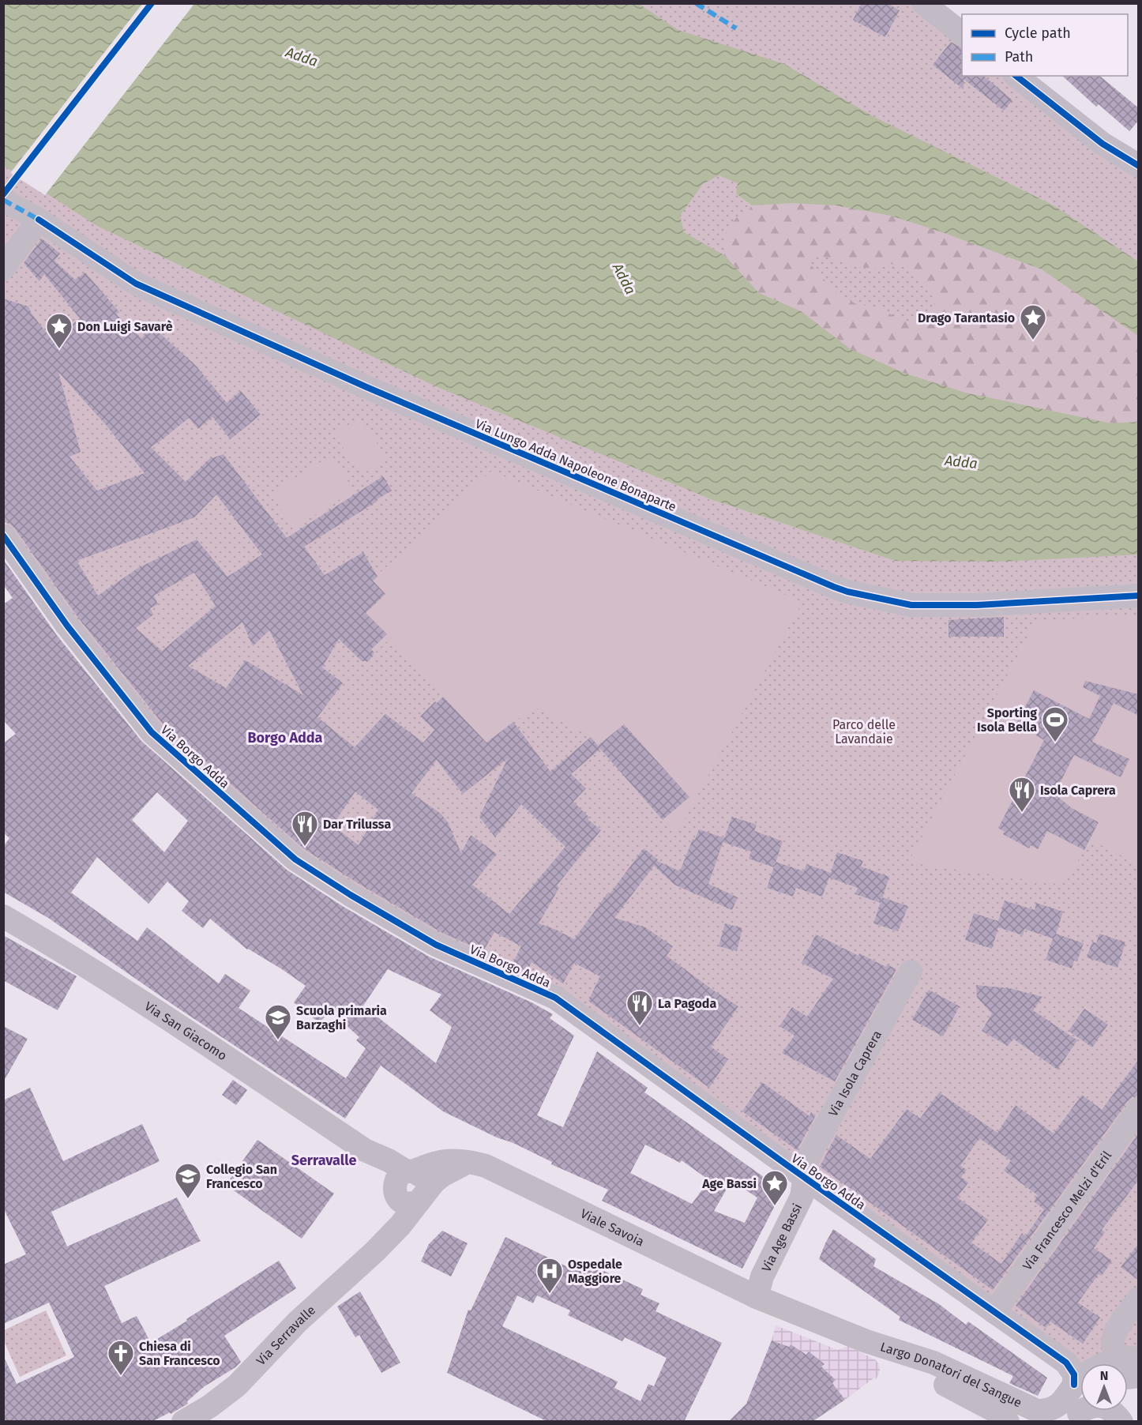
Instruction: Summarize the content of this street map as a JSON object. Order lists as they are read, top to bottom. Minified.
{"streets":{"street":["Via Lungo Adda Napoleone Bonaparte","Via Borgo Adda","Via San Giacomo","Via Isola Caprera","Via Francesco Melzi d'Eril","Viale Savoia","Via Age Bassi","Via Serravalle","Largo Donatori del Sangue"]},"crossings":[["Via Borgo Adda","Via Isola Caprera"],["Via Borgo Adda","Via Francesco Melzi d'Eril"],["Via Borgo Adda","Via Age Bassi"],["Via San Giacomo","Viale Savoia"],["Via San Giacomo","Via Serravalle"],["Via Isola Caprera","Via Age Bassi"],["Viale Savoia","Via Age Bassi"],["Viale Savoia","Via Serravalle"],["Viale Savoia","Largo Donatori del Sangue"],["Via Age Bassi","Largo Donatori del Sangue"]],"districts":["Borgo Adda","Serravalle"],"water":["Adda"],"parks":["Parco delle Lavandaie"],"places":{"place":["Drago Tarantasio","Don Luigi Savarè","Age Bassi"],"sports":["Sporting Isola Bella"],"restaurant":["Isola Caprera","Dar Trilussa","La Pagoda"],"school or university":["Scuola primaria Barzaghi","Collegio San Francesco"],"hospital":["Ospedale Maggiore"],"church":["Chiesa di San Francesco"]},"legend":["Cycle path","Path"],"north":"top"}
